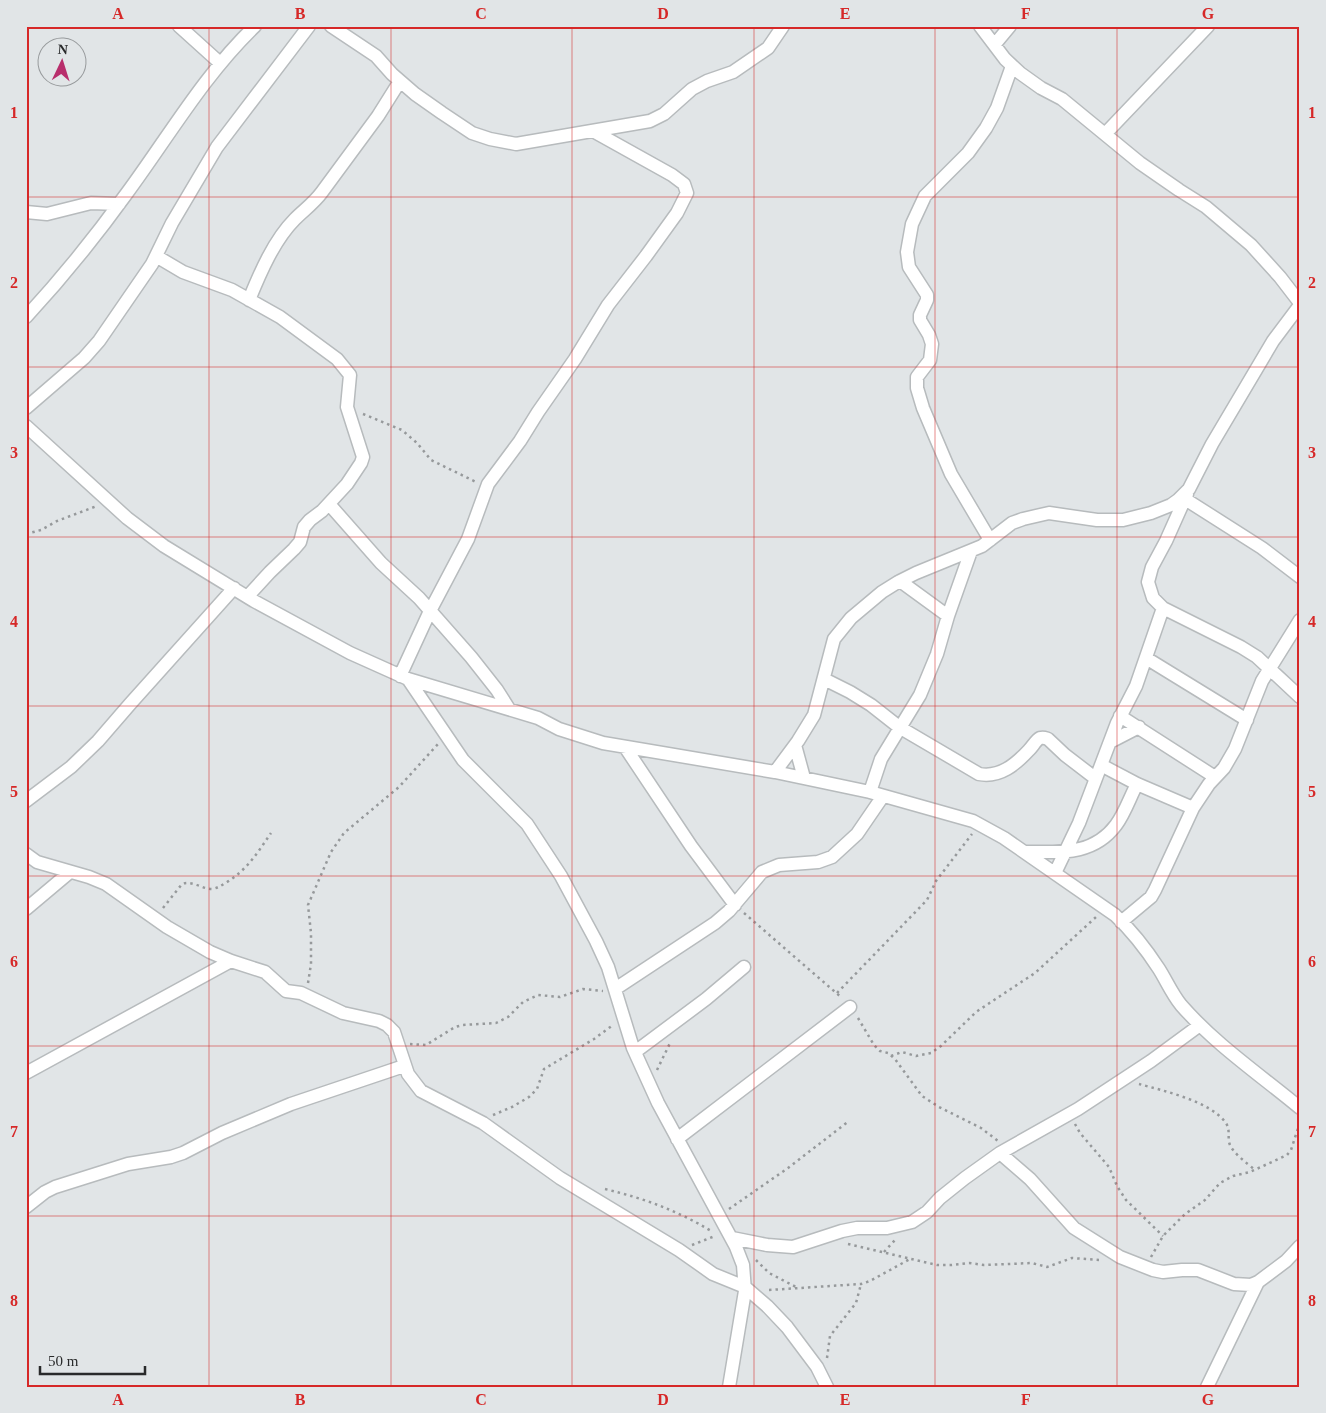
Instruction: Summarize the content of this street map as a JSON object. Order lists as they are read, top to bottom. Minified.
{"scale_bar":"50 m","north":"top","grid":{"columns":["A","B","C","D","E","F","G"],"rows":["1","2","3","4","5","6","7","8"]}}
